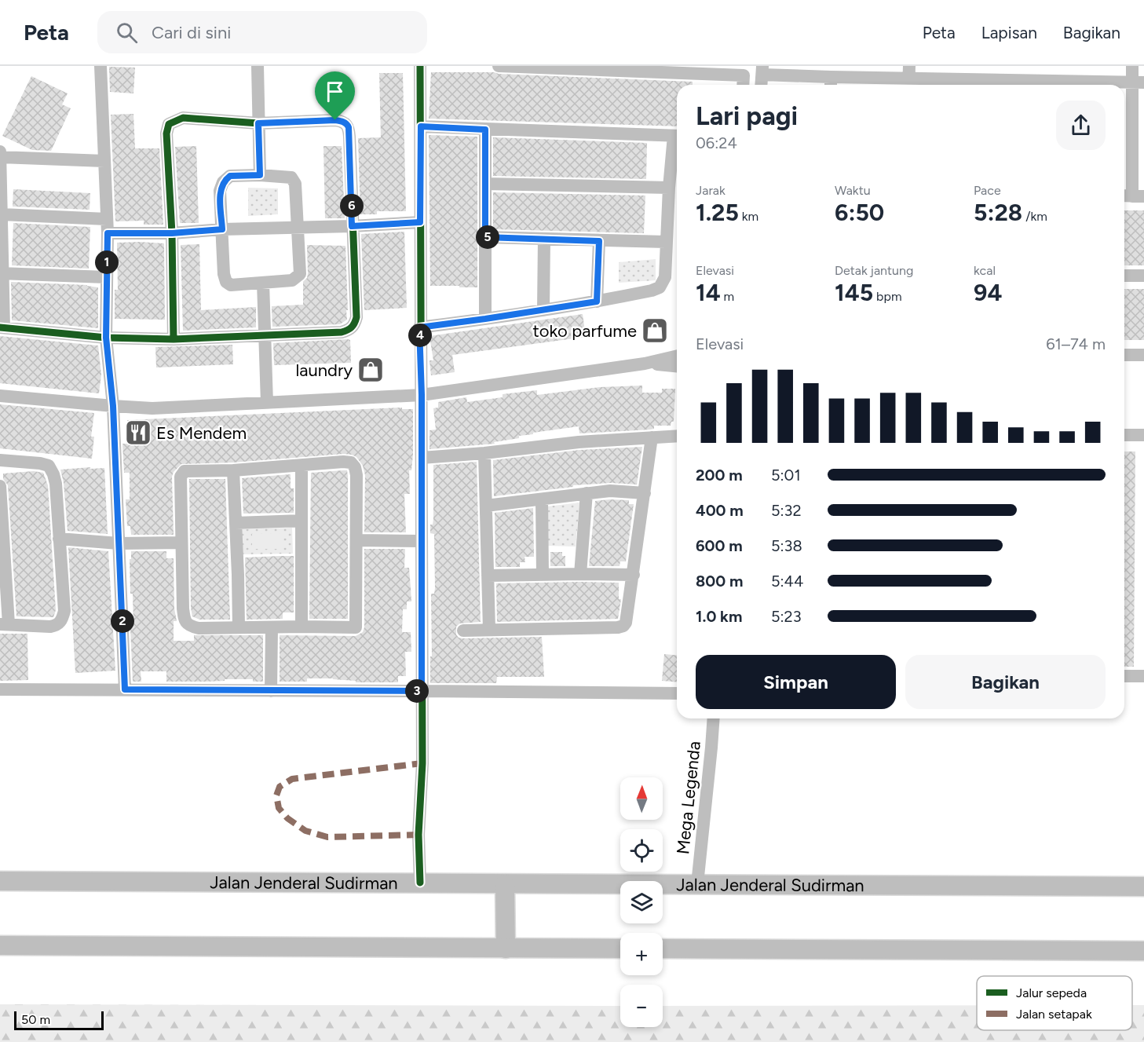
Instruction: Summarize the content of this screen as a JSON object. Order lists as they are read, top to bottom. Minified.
{"streets":{"highway":["Jalan Jenderal Sudirman"],"street":["Mega Legenda"]},"crossings":[["Mega Legenda","Jalan Jenderal Sudirman"]],"places":{"shop":["toko parfume","laundry"],"restaurant":["Es Mendem"]},"legend":["Jalur sepeda","Jalan setapak"],"scale_bar":"50 m","north":"top","page":{"header":"Peta","search":"Cari di sini","nav":["Peta","Lapisan","Bagikan"],"heading":["Lari pagi","06:24"],"stats":[["Jarak","1.25 km"],["Waktu","6:50"],["Pace","5:28 /km"],["Elevasi","14 m"],["Detak jantung","145 bpm"],["kcal","94"]],"pins":["6","5","1","4","2","3"],"chart":["Elevasi","61–74 m"],"list":[{"name":"200 m","note":"5:01"},{"name":"400 m","note":"5:32"},{"name":"600 m","note":"5:38"},{"name":"800 m","note":"5:44"},{"name":"1.0 km","note":"5:23"}],"buttons":["Simpan","Bagikan"],"map_buttons":["+","−"],"scale":"50 m"}}
